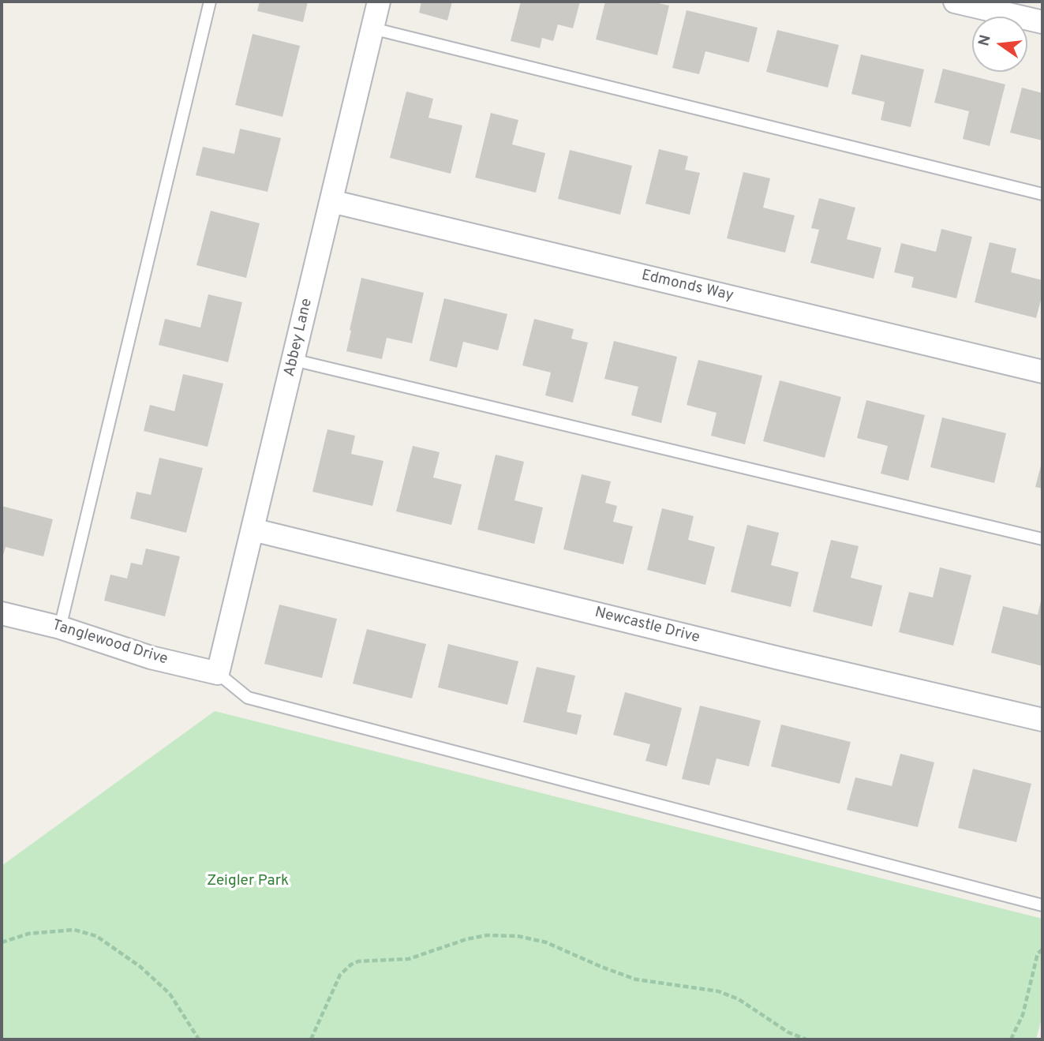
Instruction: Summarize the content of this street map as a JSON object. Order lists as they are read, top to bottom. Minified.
{"streets":{"street":["Edmonds Way","Abbey Lane","Newcastle Drive","Tanglewood Drive"]},"crossings":[["Edmonds Way","Abbey Lane"],["Abbey Lane","Newcastle Drive"],["Abbey Lane","Tanglewood Drive"]],"parks":["Zeigler Park"],"north":"left"}
